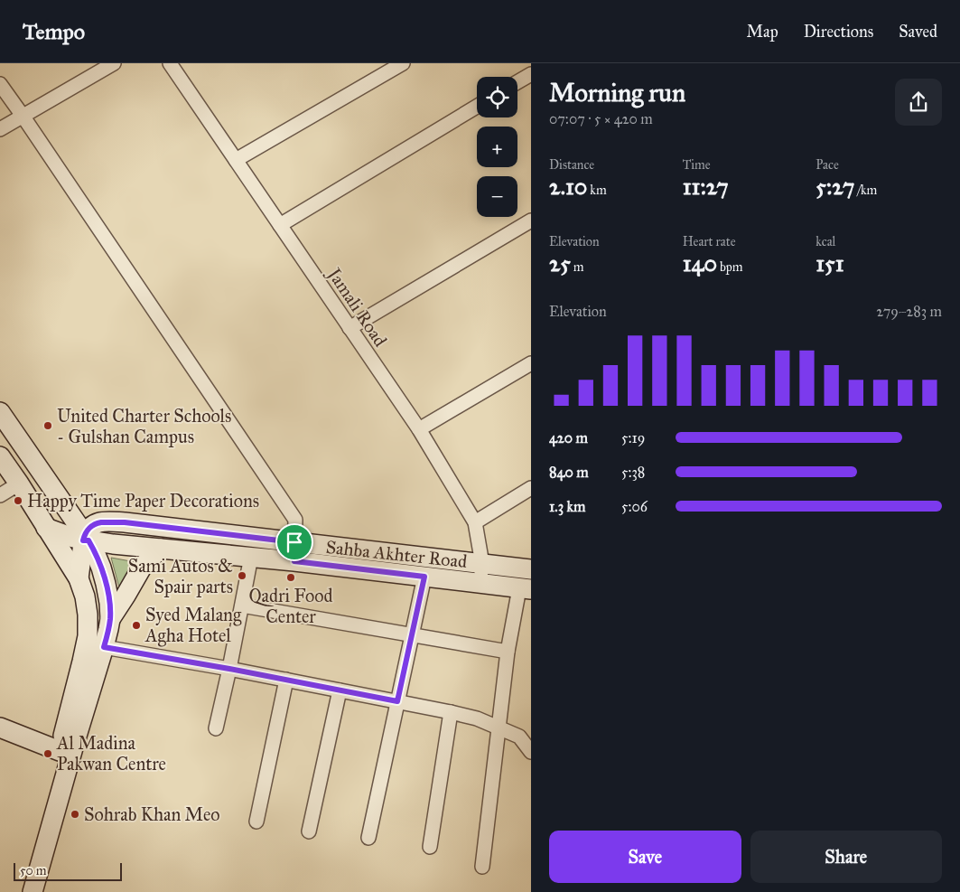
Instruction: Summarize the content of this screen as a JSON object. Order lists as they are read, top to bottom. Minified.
{"streets":{"main road":["Sahba Akhter Road"],"street":["Jamali Road"]},"crossings":[["Jamali Road","Sahba Akhter Road"]],"places":["United Charter Schools - Gulshan Campus","Happy Time Paper Decorations","Sami Autos & Spair parts","Qadri Food Center","Syed Malang Agha Hotel","Al Madina Pakwan Centre","Sohrab Khan Meo"],"scale_bar":"50 m","page":{"header":"Tempo","nav":["Map","Directions","Saved"],"heading":["Morning run","07:07 · 5 × 420 m"],"map_buttons":["+","−"],"stats":[["Distance","2.10 km"],["Time","11:27"],["Pace","5:27 /km"],["Elevation","25 m"],["Heart rate","140 bpm"],["kcal","151"]],"chart":["Elevation","279–283 m"],"list":[{"name":"420 m","note":"5:19"},{"name":"840 m","note":"5:38"},{"name":"1.3 km","note":"5:06"}],"buttons":["Save","Share"],"scale":"50 m"}}
